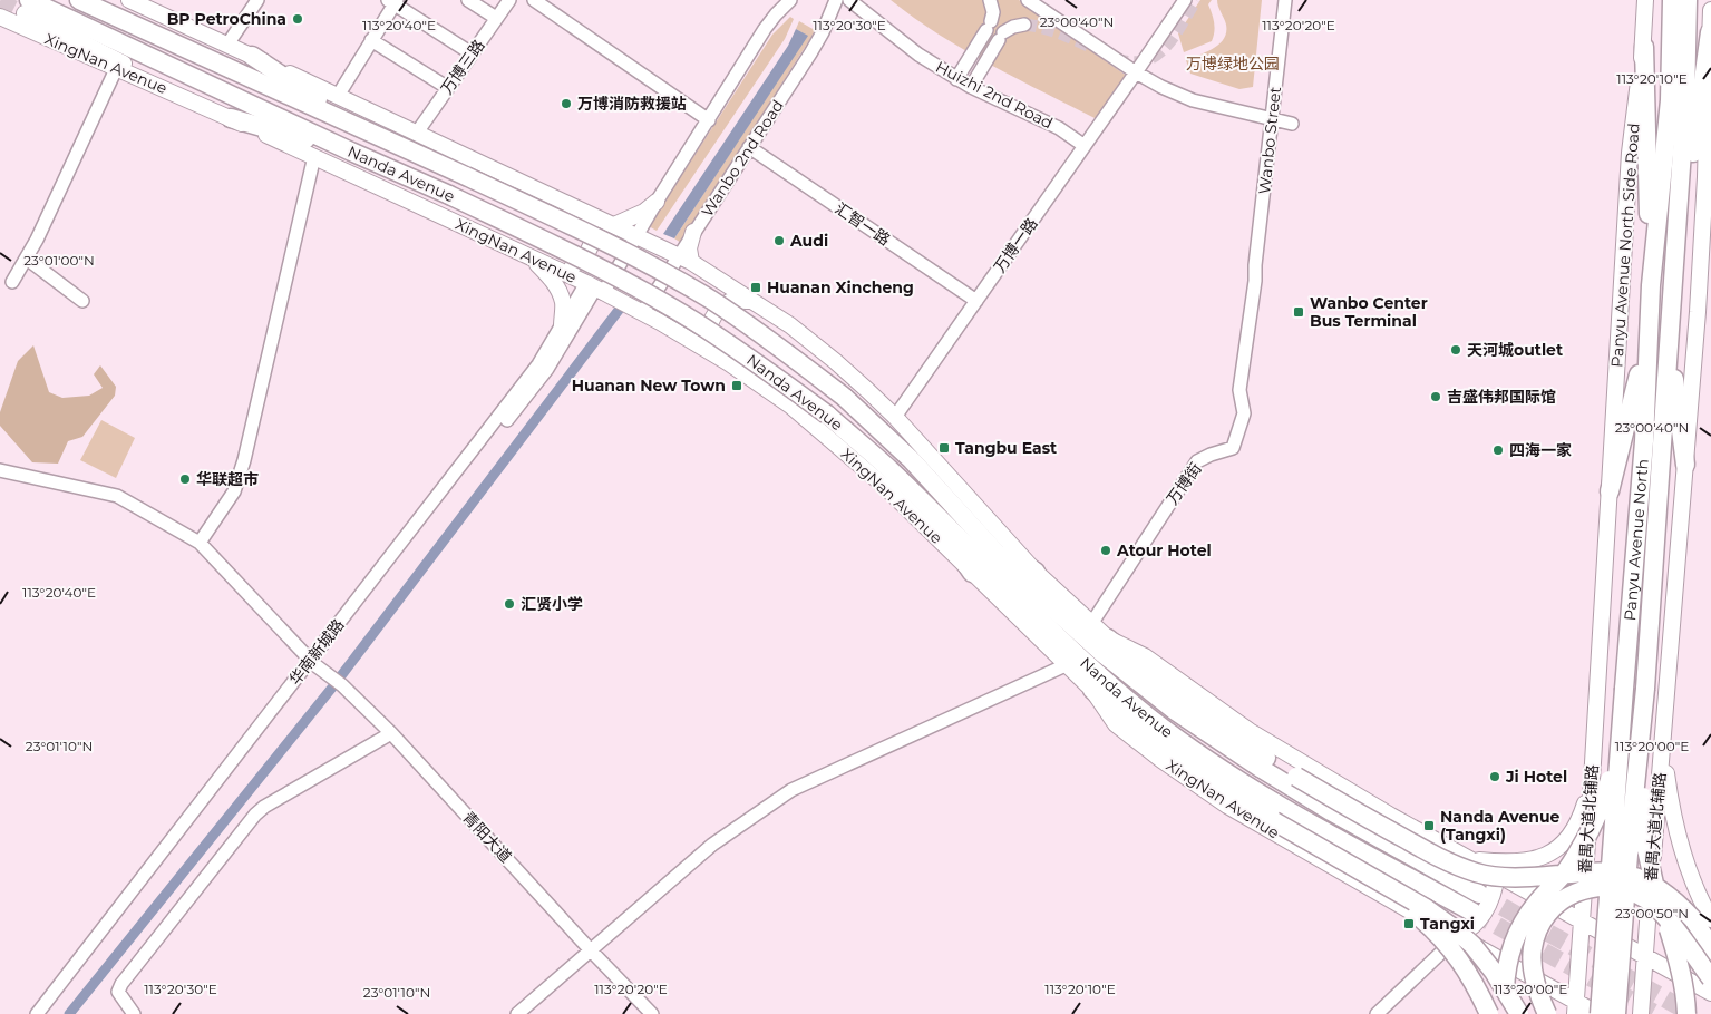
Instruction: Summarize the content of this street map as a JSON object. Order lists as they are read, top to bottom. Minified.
{"streets":{"highway":["Nanda Avenue","Panyu Avenue North"],"main road":["XingNan Avenue","Panyu Avenue North Side Road","番禺大道北铺路","番禺大道北辅路"],"street":["万博三路","Huizhi 2nd Road","Wanbo Street","Wanbo 2nd Road","汇智一路","万博一路","万博街","华南新城路","青阳大道"]},"crossings":[["XingNan Avenue","华南新城路"],["Huizhi 2nd Road","万博一路"],["Wanbo Street","万博街"],["Wanbo 2nd Road","汇智一路"],["汇智一路","万博一路"],["Panyu Avenue North Side Road","番禺大道北铺路"],["华南新城路","青阳大道"]],"parks":["万博绿地公园"],"places":{"other":["BP PetroChina","万博消防救援站","Audi","天河城outlet","吉盛伟邦国际馆","四海一家","华联超市","Atour Hotel","汇贤小学","Ji Hotel"],"transit":["Huanan Xincheng","Wanbo Center Bus Terminal","Huanan New Town","Tangbu East","Nanda Avenue (Tangxi)","Tangxi"]},"coordinates":["23°00'40\"N","113°20'40\"E","113°20'30\"E","113°20'20\"E","113°20'10\"E","23°01'00\"N","113°20'00\"E","23°01'10\"N","23°00'50\"N"]}
